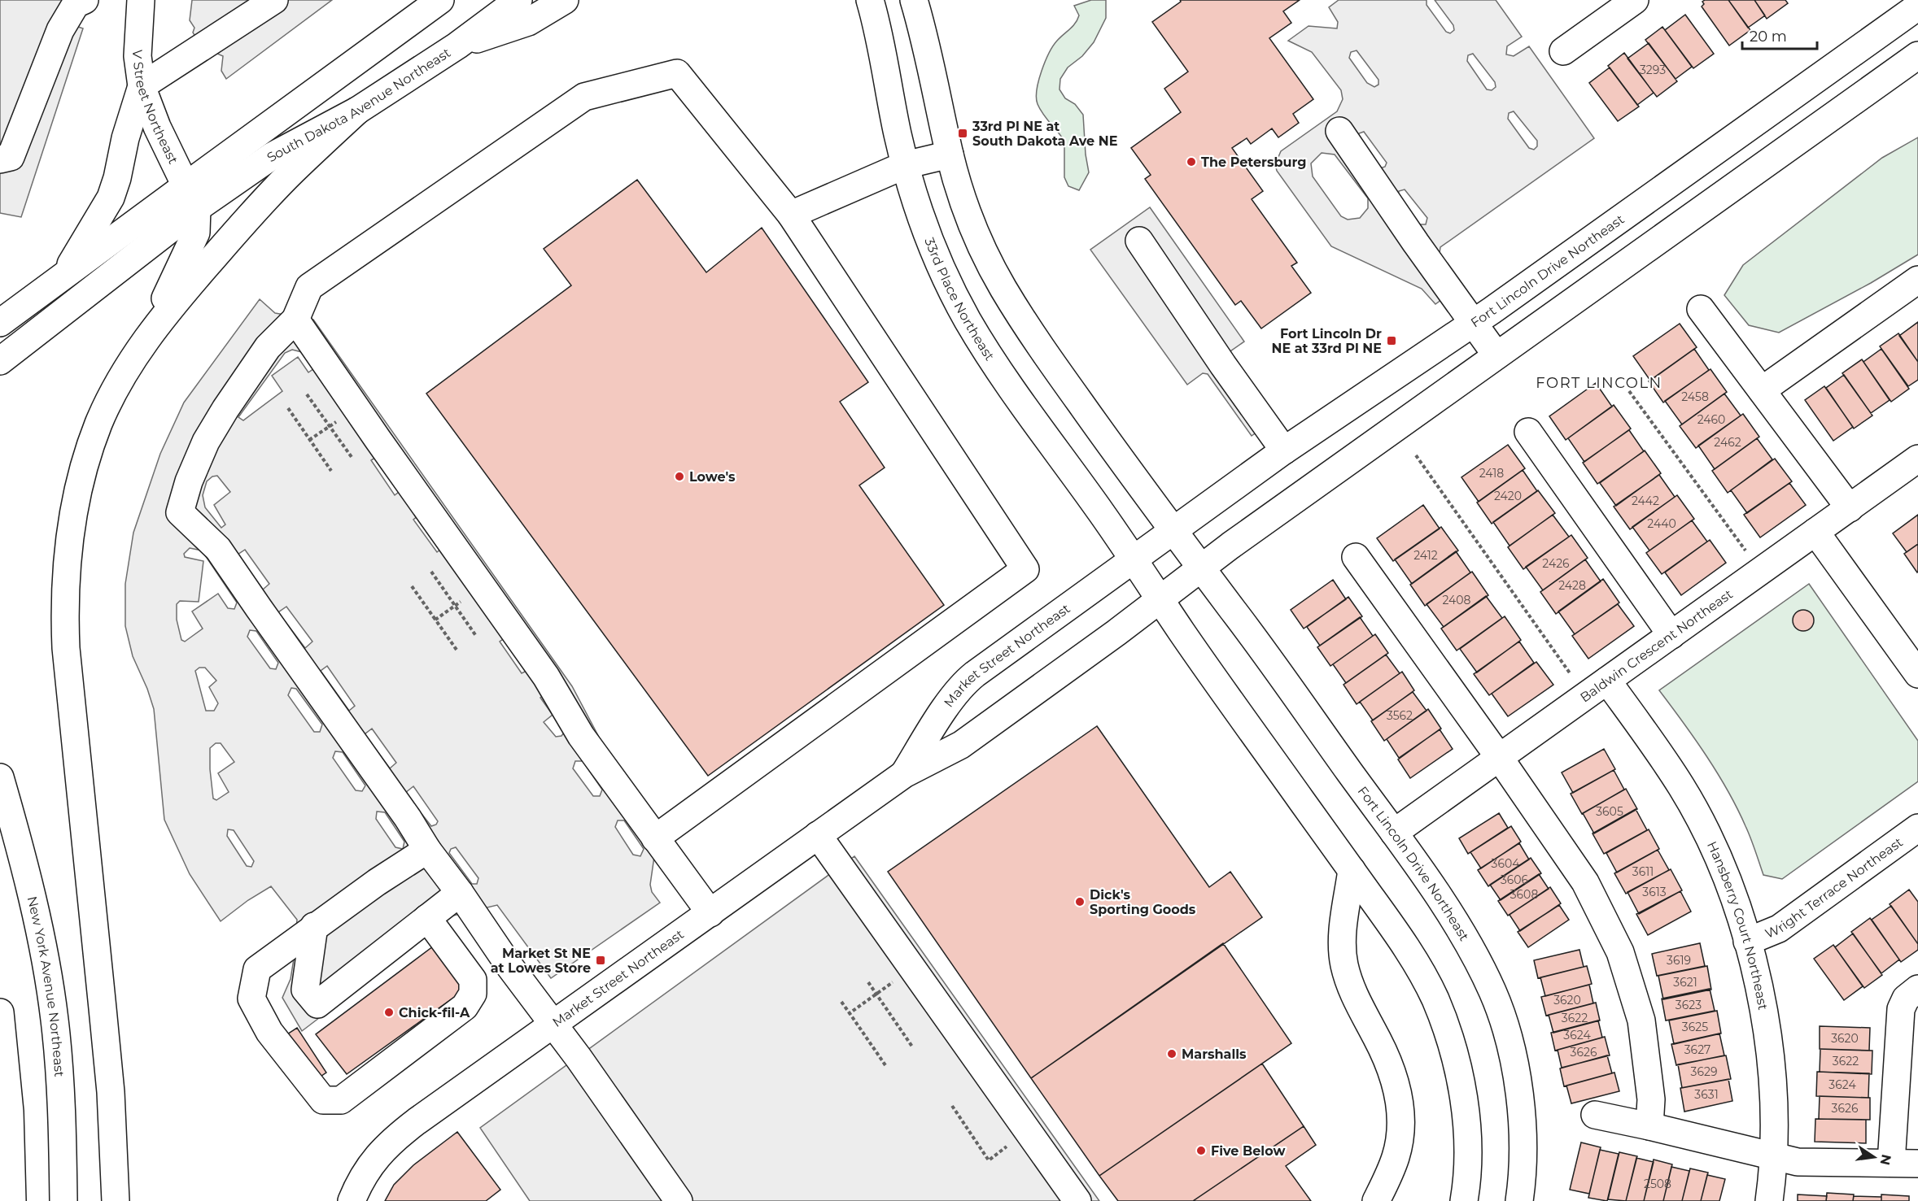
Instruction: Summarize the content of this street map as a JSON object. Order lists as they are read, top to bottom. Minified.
{"streets":{"main road":["South Dakota Avenue Northeast","V Street Northeast","Fort Lincoln Drive Northeast","33rd Place Northeast","Baldwin Crescent Northeast","Market Street Northeast","Wright Terrace Northeast","Hansberry Court Northeast","New York Avenue Northeast"]},"crossings":[["South Dakota Avenue Northeast","V Street Northeast"],["Fort Lincoln Drive Northeast","33rd Place Northeast"],["Fort Lincoln Drive Northeast","Baldwin Crescent Northeast"],["Fort Lincoln Drive Northeast","Market Street Northeast"],["33rd Place Northeast","Market Street Northeast"],["Baldwin Crescent Northeast","Hansberry Court Northeast"],["Wright Terrace Northeast","Hansberry Court Northeast"]],"districts":["FORT LINCOLN"],"places":{"transit":["33rd Pl NE at South Dakota Ave NE","Fort Lincoln Dr NE at 33rd Pl NE","Market St NE at Lowes Store"],"other":["The Petersburg","Lowe's","Dick's Sporting Goods","Chick-fil-A","Marshalls","Five Below"]},"house_numbers":["3293","2458","2460","2462","2418","2420","2442","2440","2412","2426","2428","2408","3562","3605","3604","3611","3606","3613","3608","3619","3621","3620","3623","3622","3625","3624","3620","3627","3626","3622","3629","3624","3631","3626","2508"],"scale_bar":"20 m","north":"right"}
